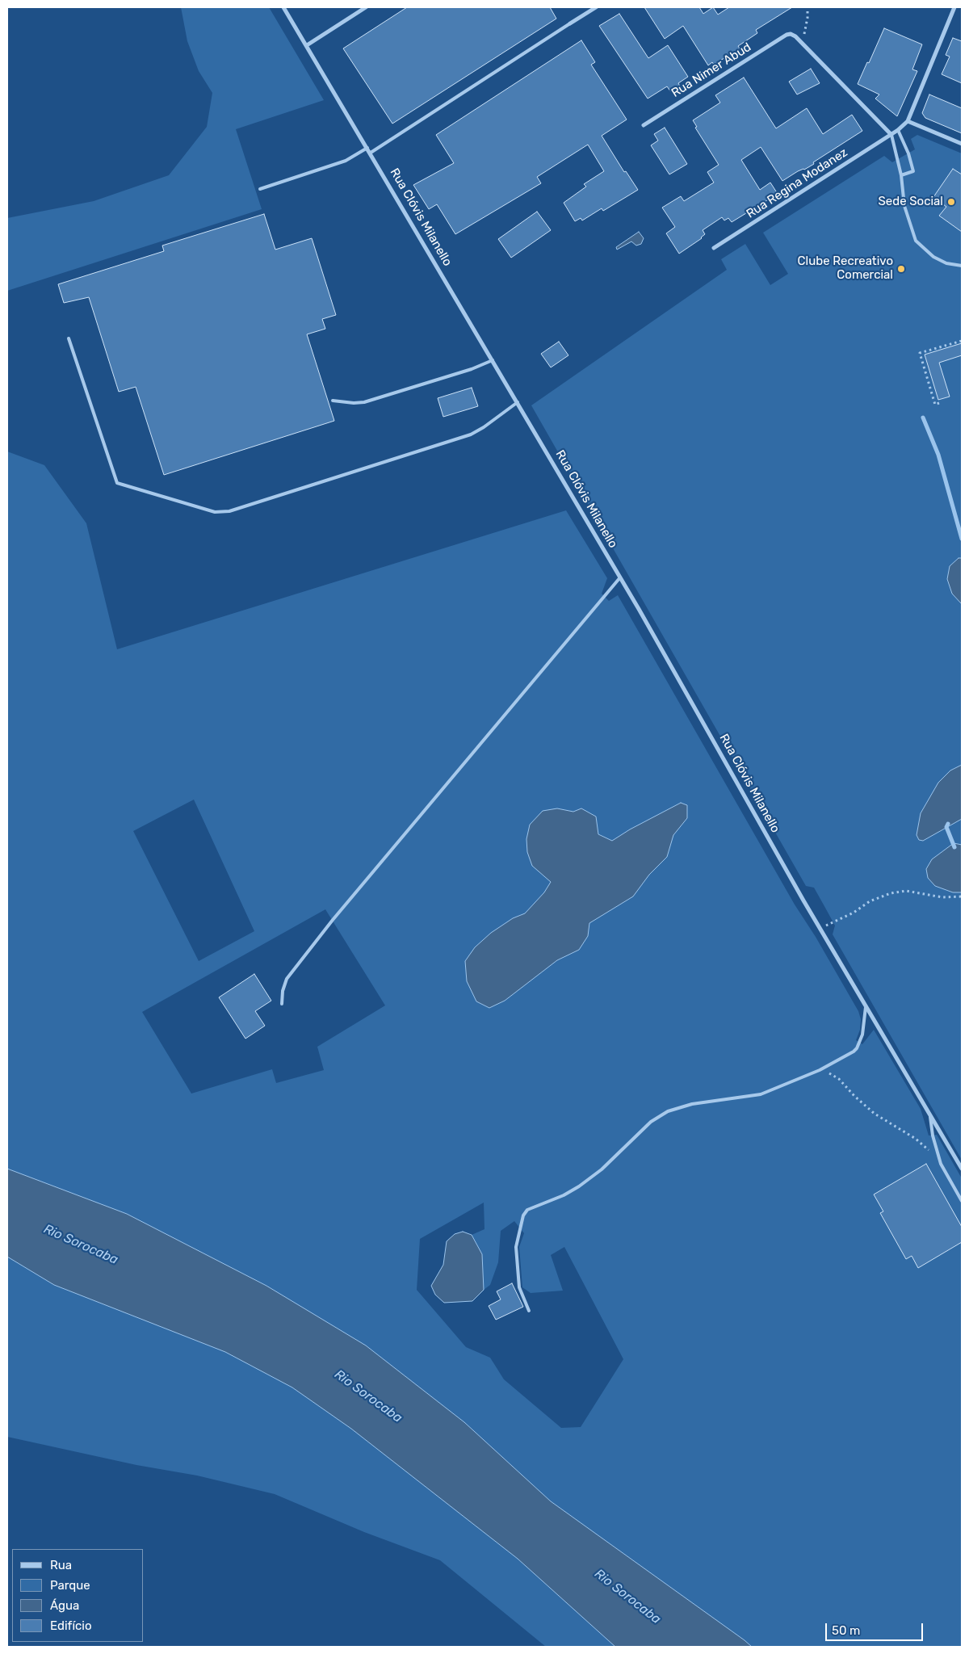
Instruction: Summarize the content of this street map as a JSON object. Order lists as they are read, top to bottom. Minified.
{"streets":{"street":["Rua Nimer Abud","Rua Regina Modanez","Rua Clóvis Milanello"]},"water":["Rio Sorocaba"],"places":["Sede Social","Clube Recreativo Comercial"],"legend":["Rua","Parque","Água","Edifício"],"scale_bar":"50 m"}
